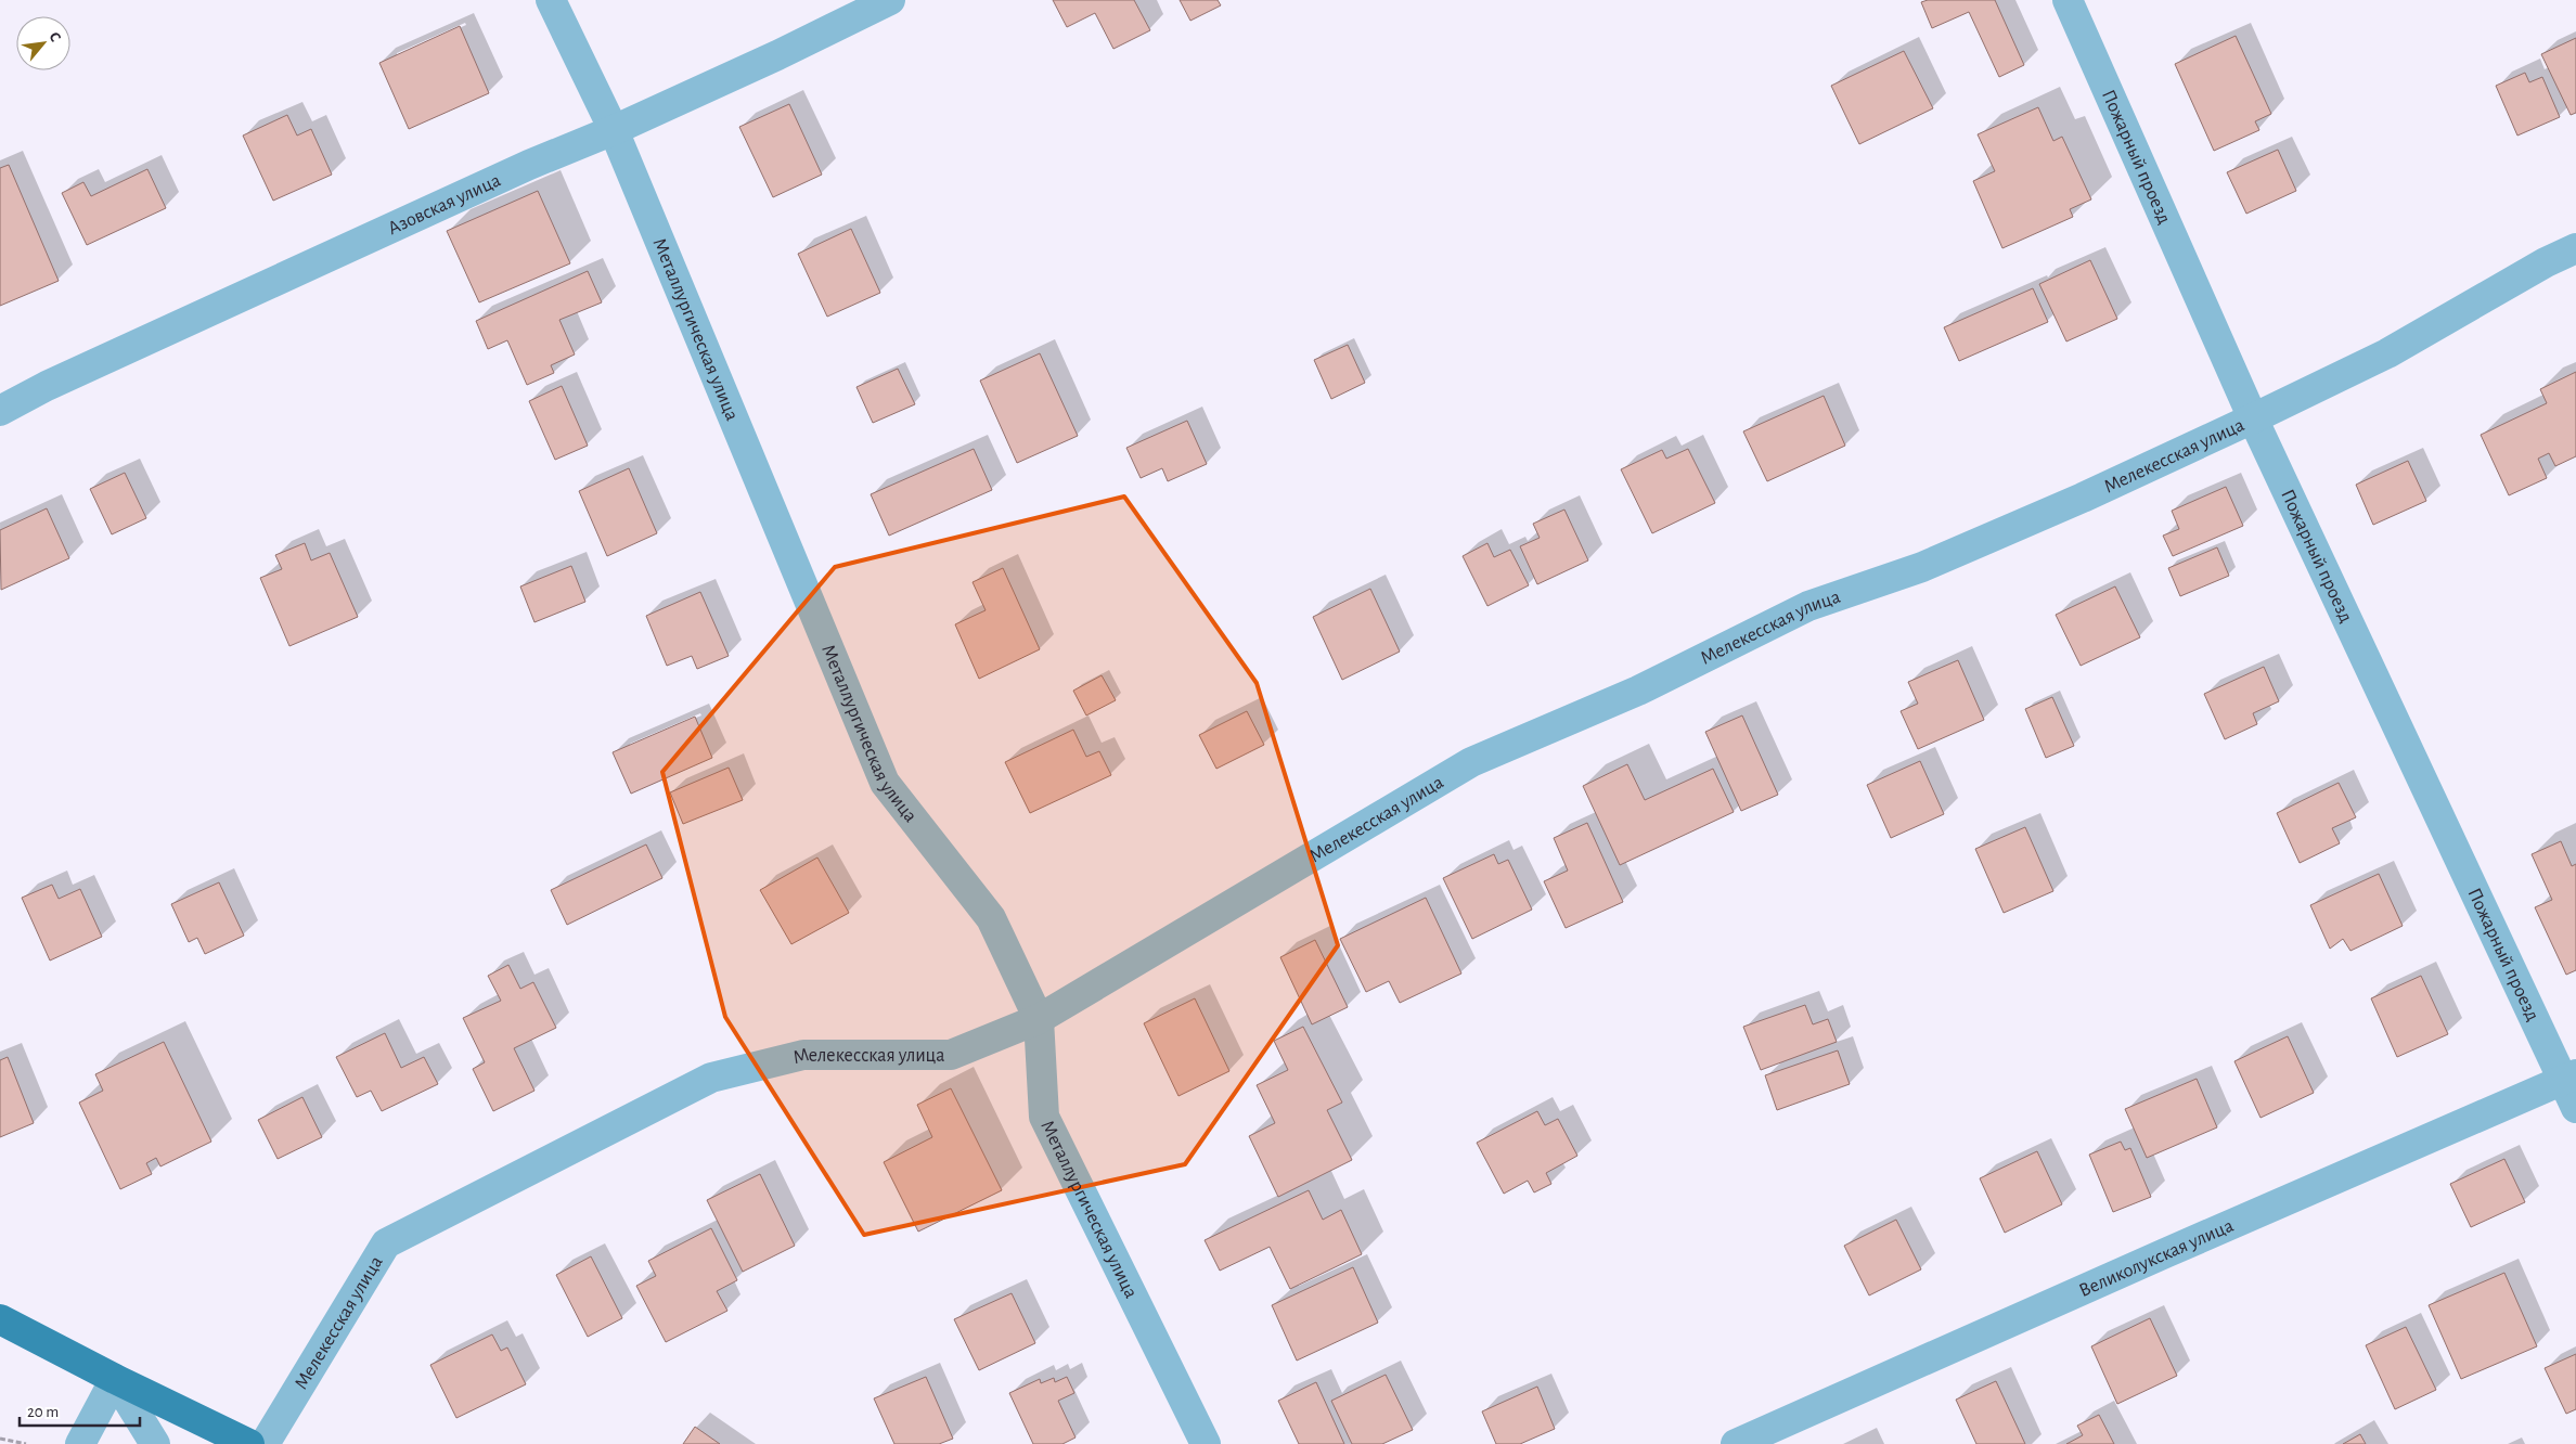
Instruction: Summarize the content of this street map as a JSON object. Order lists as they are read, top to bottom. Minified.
{"streets":{"street":["Пожарный проезд","Азовская улица","Металлургическая улица","Мелекесская улица","Великолукская улица"]},"crossings":[["Пожарный проезд","Мелекесская улица"],["Пожарный проезд","Великолукская улица"],["Азовская улица","Металлургическая улица"],["Металлургическая улица","Мелекесская улица"]],"scale_bar":"20 m","north":"top right"}
